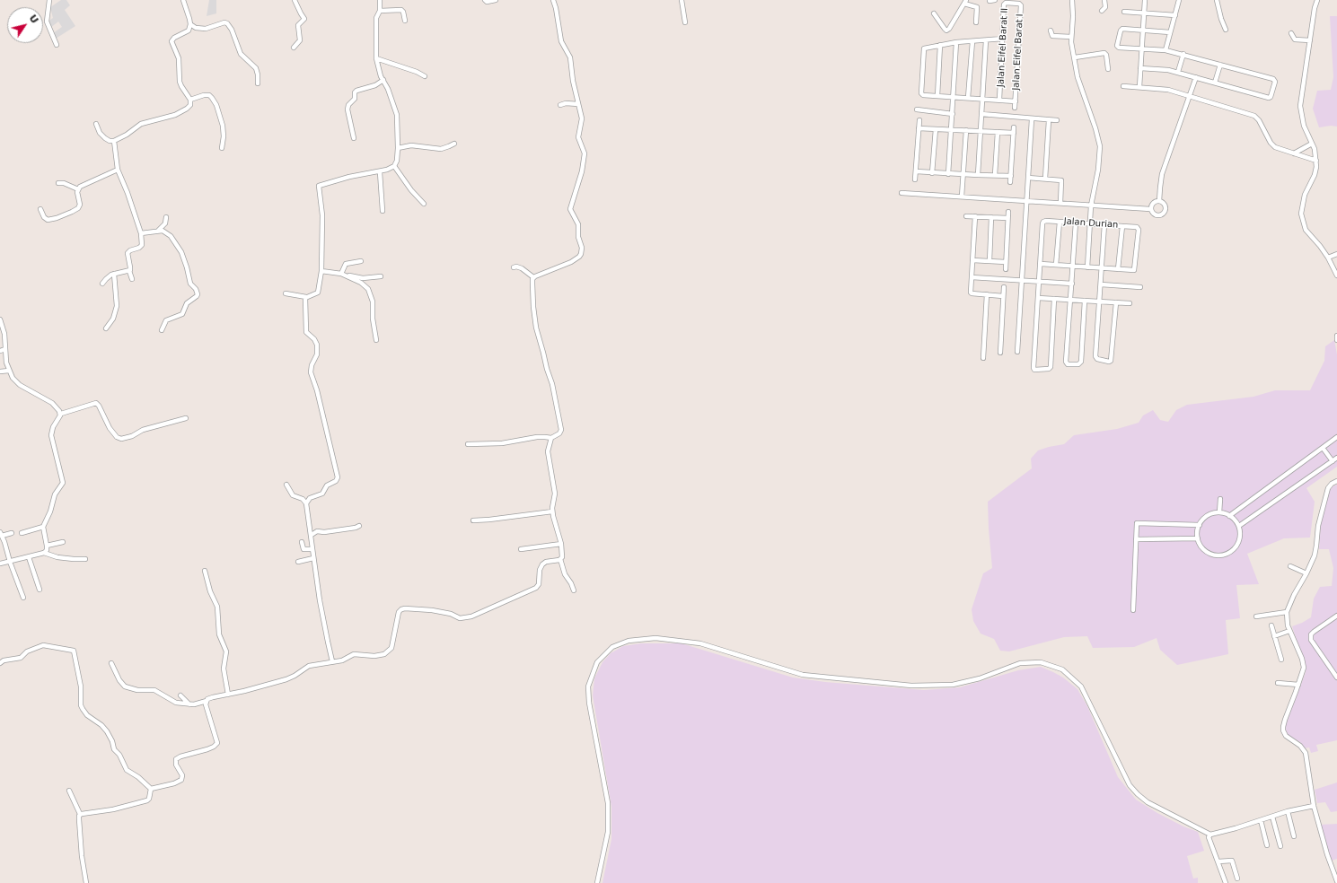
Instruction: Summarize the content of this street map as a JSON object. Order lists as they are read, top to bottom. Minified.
{"streets":{"street":["Jalan Eifel Barat II","Jalan Eifel Barat I","Jalan Durian"]},"crossings":[["Jalan Eifel Barat II","Jalan Eifel Barat I"]],"north":"top right"}
